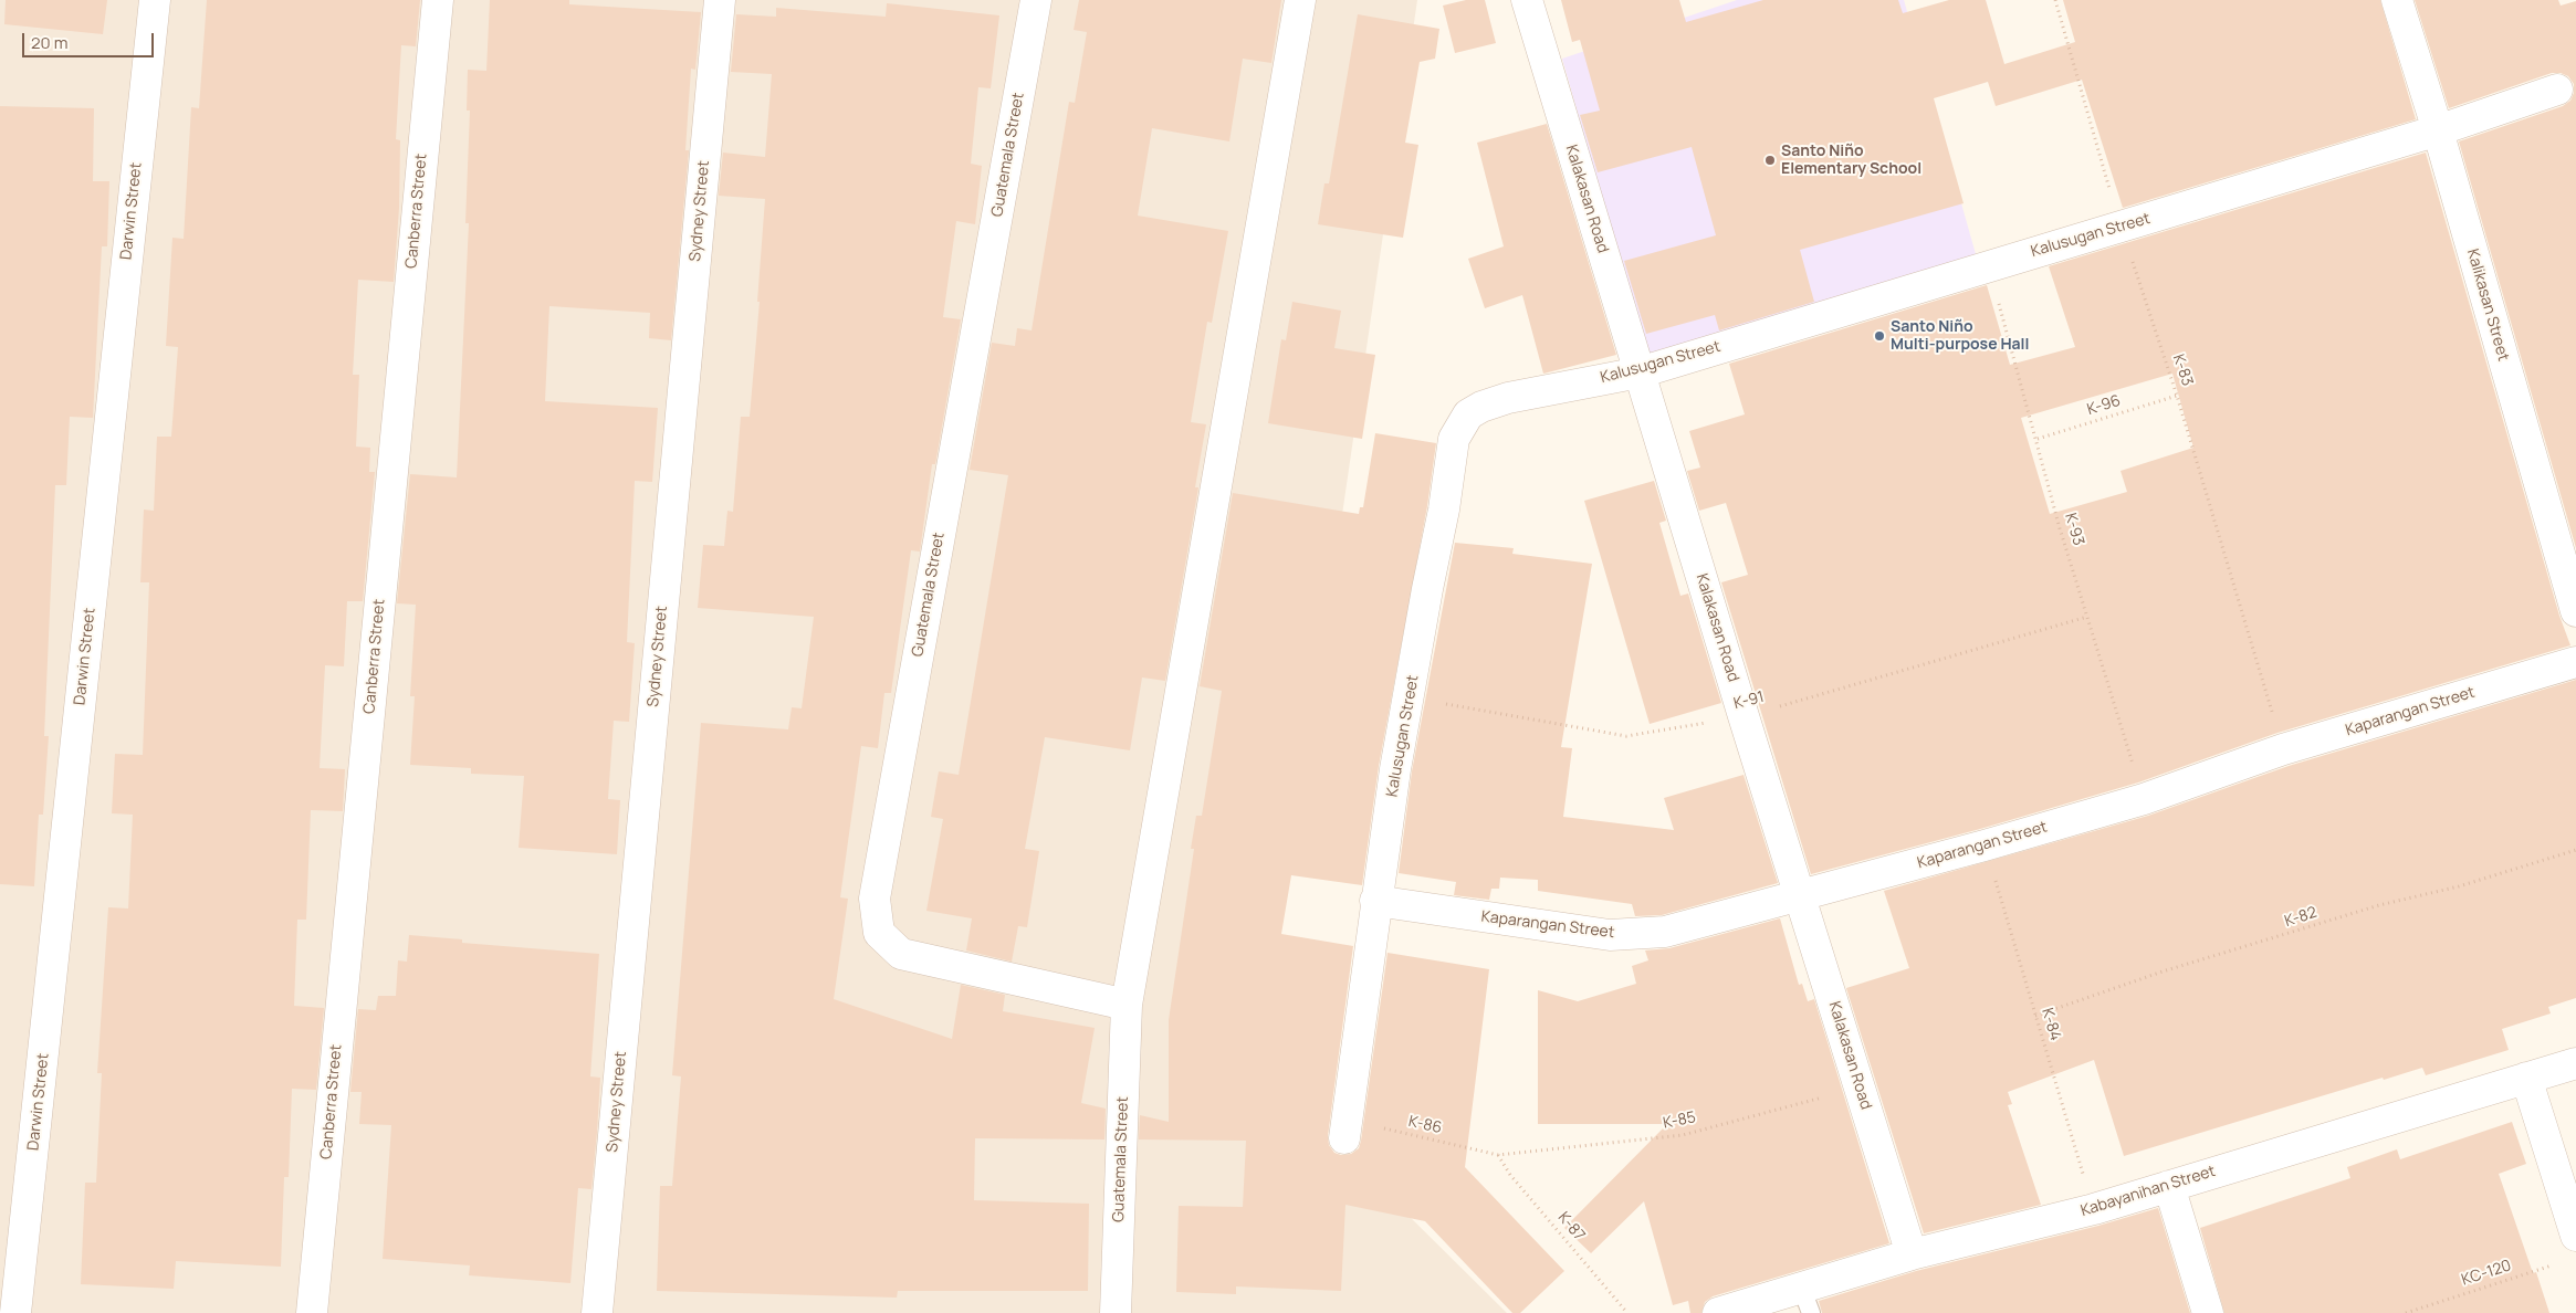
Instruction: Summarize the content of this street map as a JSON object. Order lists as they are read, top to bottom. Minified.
{"streets":{"street":["Guatemala Street","Kalakasan Road","Darwin Street","Canberra Street","Sydney Street","Kalusugan Street","Kalikasan Street","Kaparangan Street","Kabayanihan Street"],"path":["K-83","K-96","K-93","K-91","K-82","K-84","K-85","K-86","K-87","KC-120"]},"crossings":[["Kalakasan Road","Kalusugan Street"],["Kalakasan Road","K-91"],["Kalakasan Road","Kaparangan Street"],["Kalakasan Road","K-85"],["Kalakasan Road","Kabayanihan Street"],["Kalusugan Street","Kalikasan Street"],["Kalusugan Street","K-83"],["Kalusugan Street","K-93"],["Kalusugan Street","K-91"],["Kalusugan Street","Kaparangan Street"],["Kalusugan Street","K-86"],["K-83","K-96"],["K-83","Kaparangan Street"],["K-96","K-93"],["K-93","K-91"],["K-93","Kaparangan Street"],["Kaparangan Street","K-84"],["K-82","K-84"],["K-84","Kabayanihan Street"],["K-85","K-86"],["K-85","K-87"],["K-86","K-87"]],"places":["Santo Niño Elementary School","Santo Niño Multi-purpose Hall"],"scale_bar":"20 m"}
